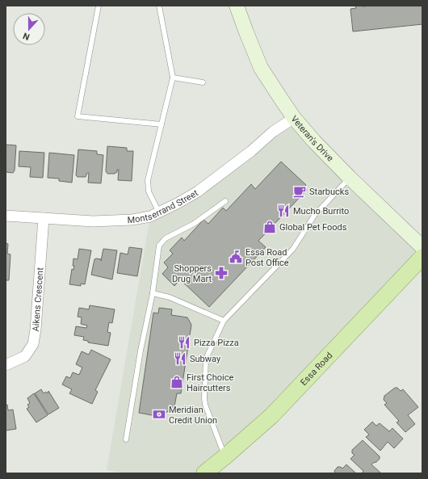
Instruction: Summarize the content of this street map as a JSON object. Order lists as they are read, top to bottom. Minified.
{"streets":{"main road":["Veteran's Drive","Essa Road"],"street":["Montserrand Street","Aikens Crescent"]},"crossings":[["Veteran's Drive","Montserrand Street"],["Montserrand Street","Aikens Crescent"]],"places":{"cafe":["Starbucks"],"restaurant":["Mucho Burrito","Pizza Pizza","Subway"],"shop":["Global Pet Foods","First Choice Haircutters"],"public building":["Essa Road Post Office"],"pharmacy":["Shoppers Drug Mart"],"bank":["Meridian Credit Union"]},"north":"bottom"}
